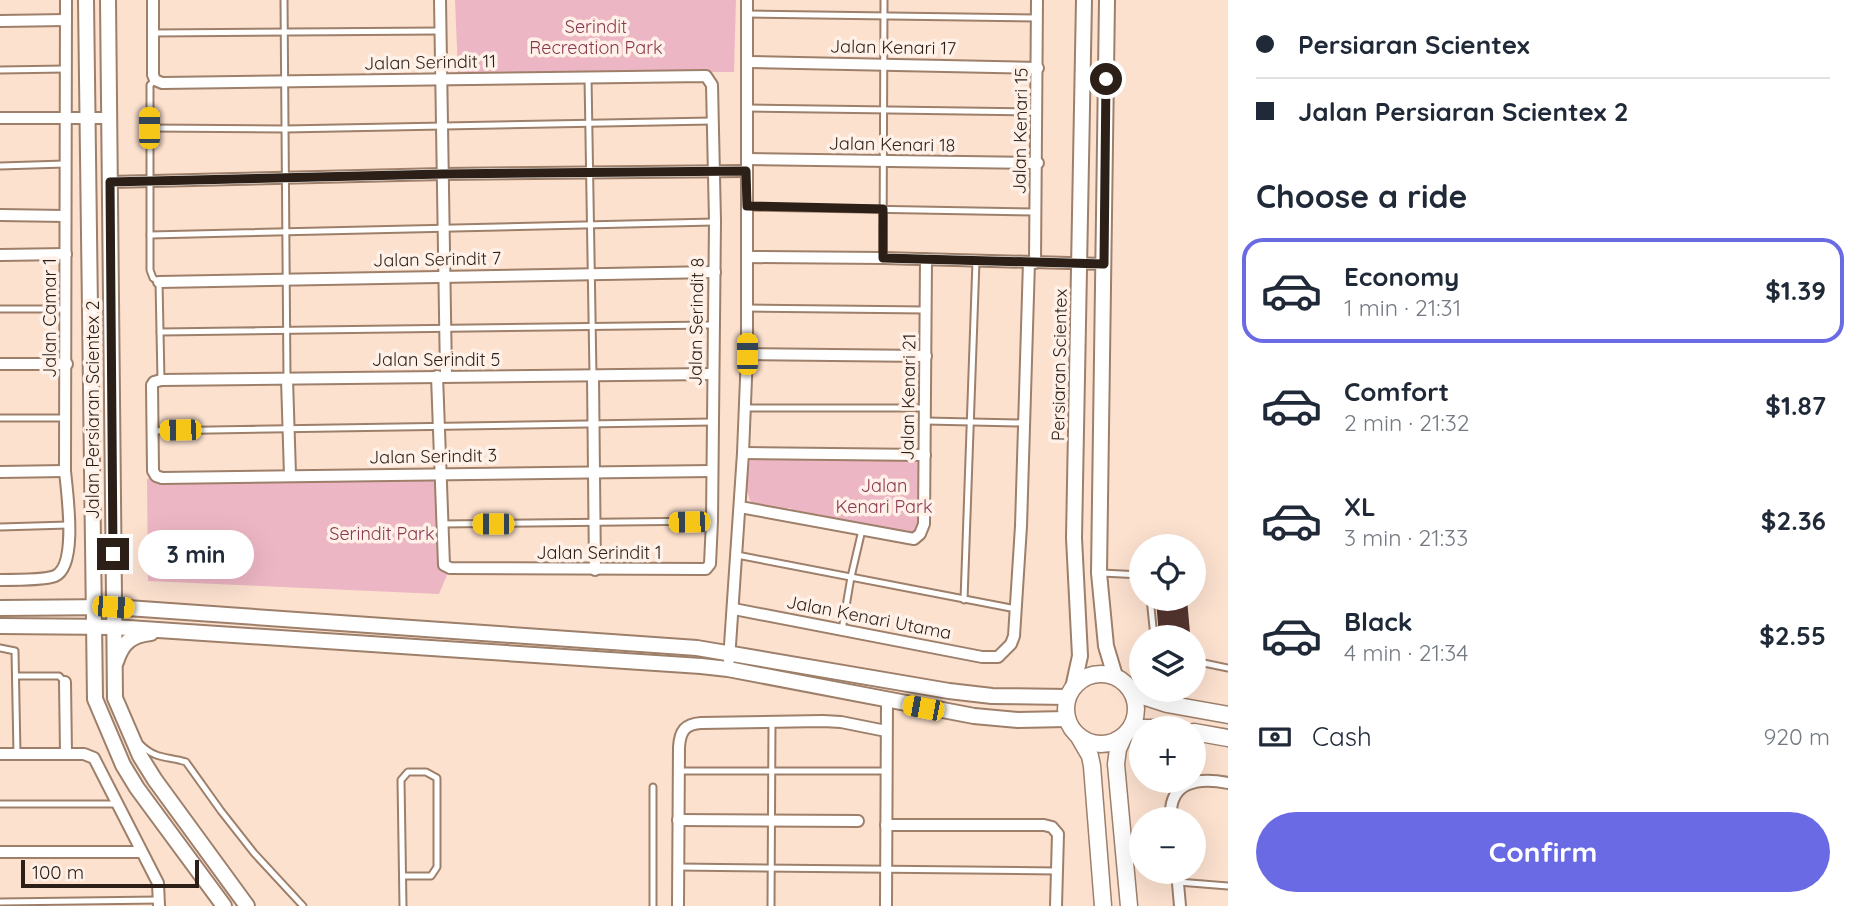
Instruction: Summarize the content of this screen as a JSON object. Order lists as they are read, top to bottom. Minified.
{"streets":{"street":["Jalan Kenari 17","Jalan Serindit 11","Jalan Kenari 15","Jalan Kenari 18","Jalan Serindit 7","Jalan Camar 1","Jalan Serindit 8","Jalan Serindit 5","Persiaran Scientex","Jalan Kenari 21","Jalan Persiaran Scientex 2","Jalan Serindit 3","Jalan Serindit 1","Jalan Kenari Utama"]},"crossings":[["Jalan Kenari 17","Jalan Kenari 15"],["Jalan Serindit 11","Jalan Serindit 8"],["Jalan Kenari 15","Jalan Kenari 18"],["Jalan Kenari 15","Jalan Kenari Utama"],["Jalan Kenari 18","Jalan Serindit 8"],["Jalan Kenari 18","Jalan Persiaran Scientex 2"],["Jalan Serindit 7","Jalan Serindit 8"],["Jalan Serindit 8","Jalan Serindit 5"],["Jalan Serindit 8","Jalan Serindit 3"],["Jalan Serindit 8","Jalan Serindit 1"]],"parks":["Serindit Recreation Park","Jalan Kenari Park","Serindit Park"],"scale_bar":"100 m","page":{"banner":["Persiaran Scientex","Jalan Persiaran Scientex 2"],"heading":"Choose a ride","list":[{"name":"Economy","note":"1 min · 21:31","value":"$1.39"},{"name":"Comfort","note":"2 min · 21:32","value":"$1.87"},{"name":"XL","note":"3 min · 21:33","value":"$2.36"},{"name":"Black","note":"4 min · 21:34","value":"$2.55"}],"bubble":"3 min","map_buttons":["+","−"],"pay":["Cash","920 m"],"buttons":"Confirm","scale":"100 m"}}
